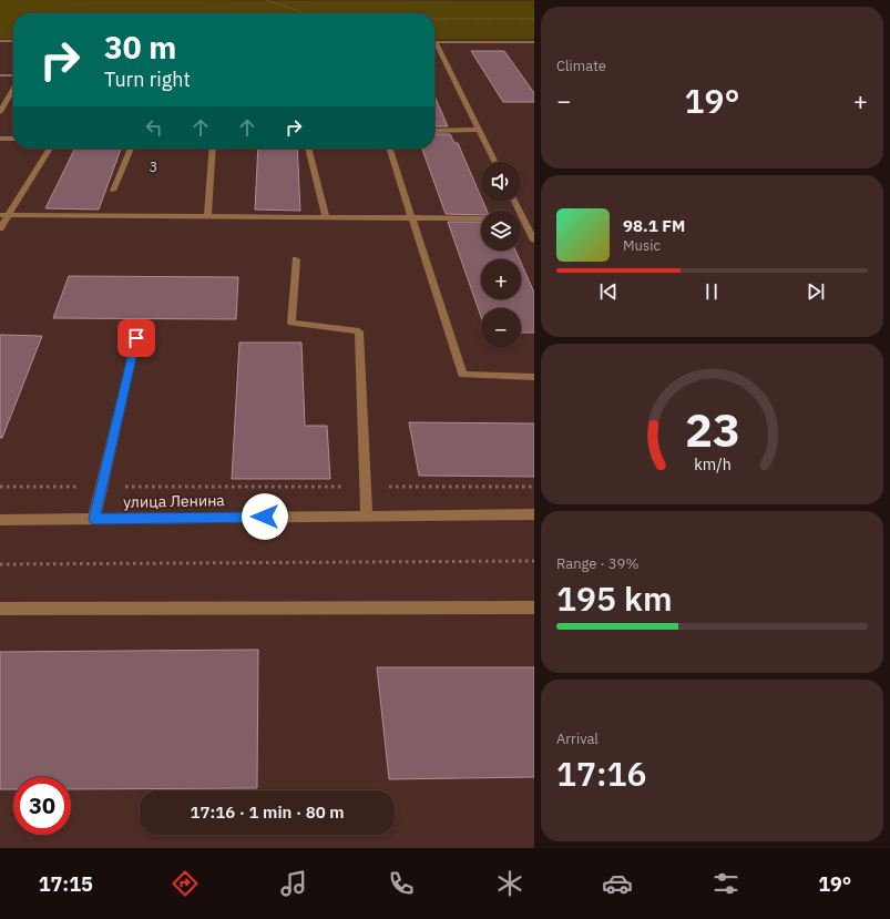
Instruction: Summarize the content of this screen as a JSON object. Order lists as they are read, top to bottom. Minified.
{"streets":{"street":["улица Ленина"]},"districts":["3"],"page":{"tile":["Climate",["Range · 39%","195 km"],["Arrival","17:16"]],"turn":["30 m","Turn right"],"heat":["−","19°","+"],"map_buttons":["+","−"],"song":["98.1 FM","Music"],"limit":"30","trip":"17:16 · 1 min · 80 m","tabs":["17:15","19°"],"gauge":["23","km/h"]}}
